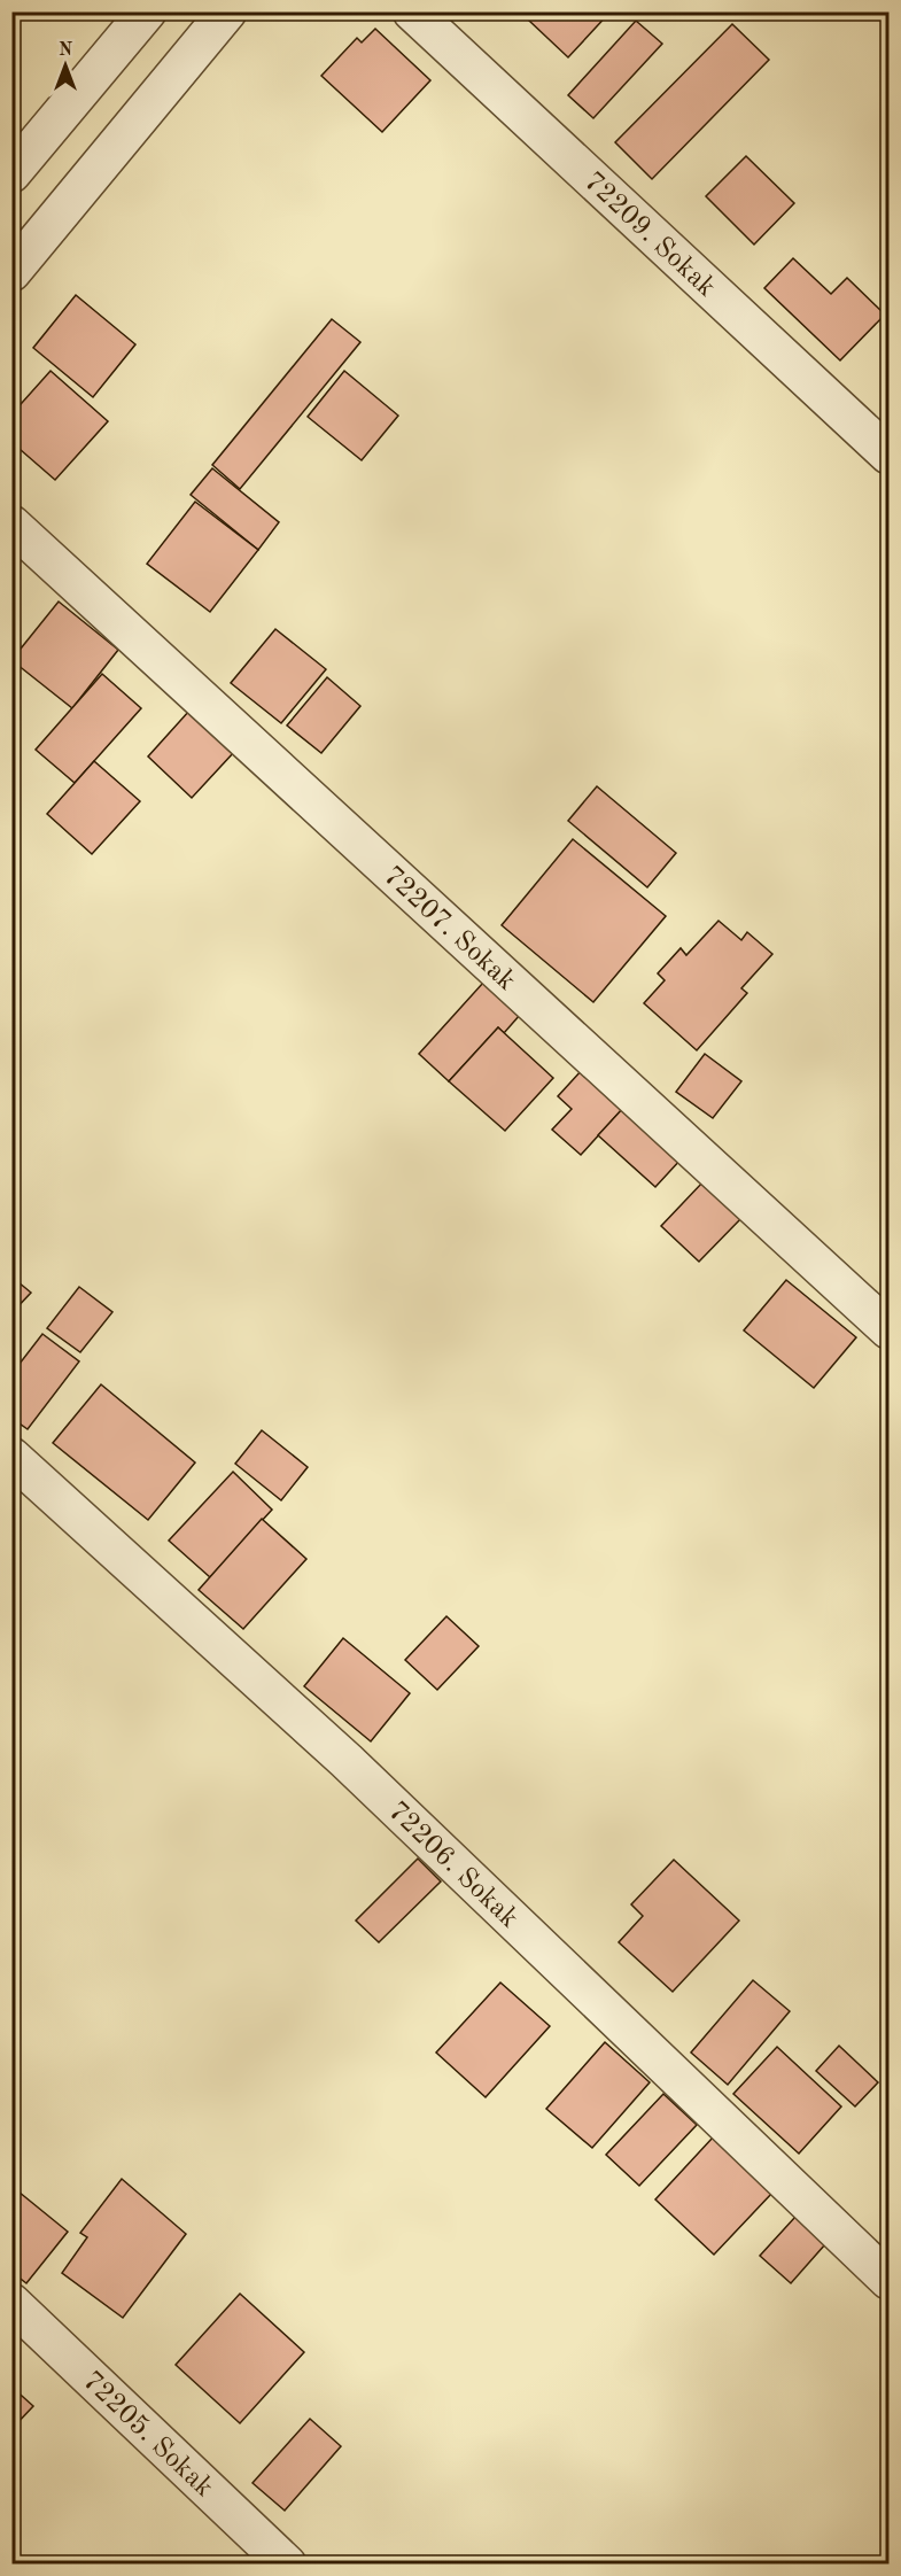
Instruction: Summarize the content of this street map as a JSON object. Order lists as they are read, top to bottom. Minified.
{"streets":{"street":["72209. Sokak","72207. Sokak","72206. Sokak","72205. Sokak"]},"north":"top"}
